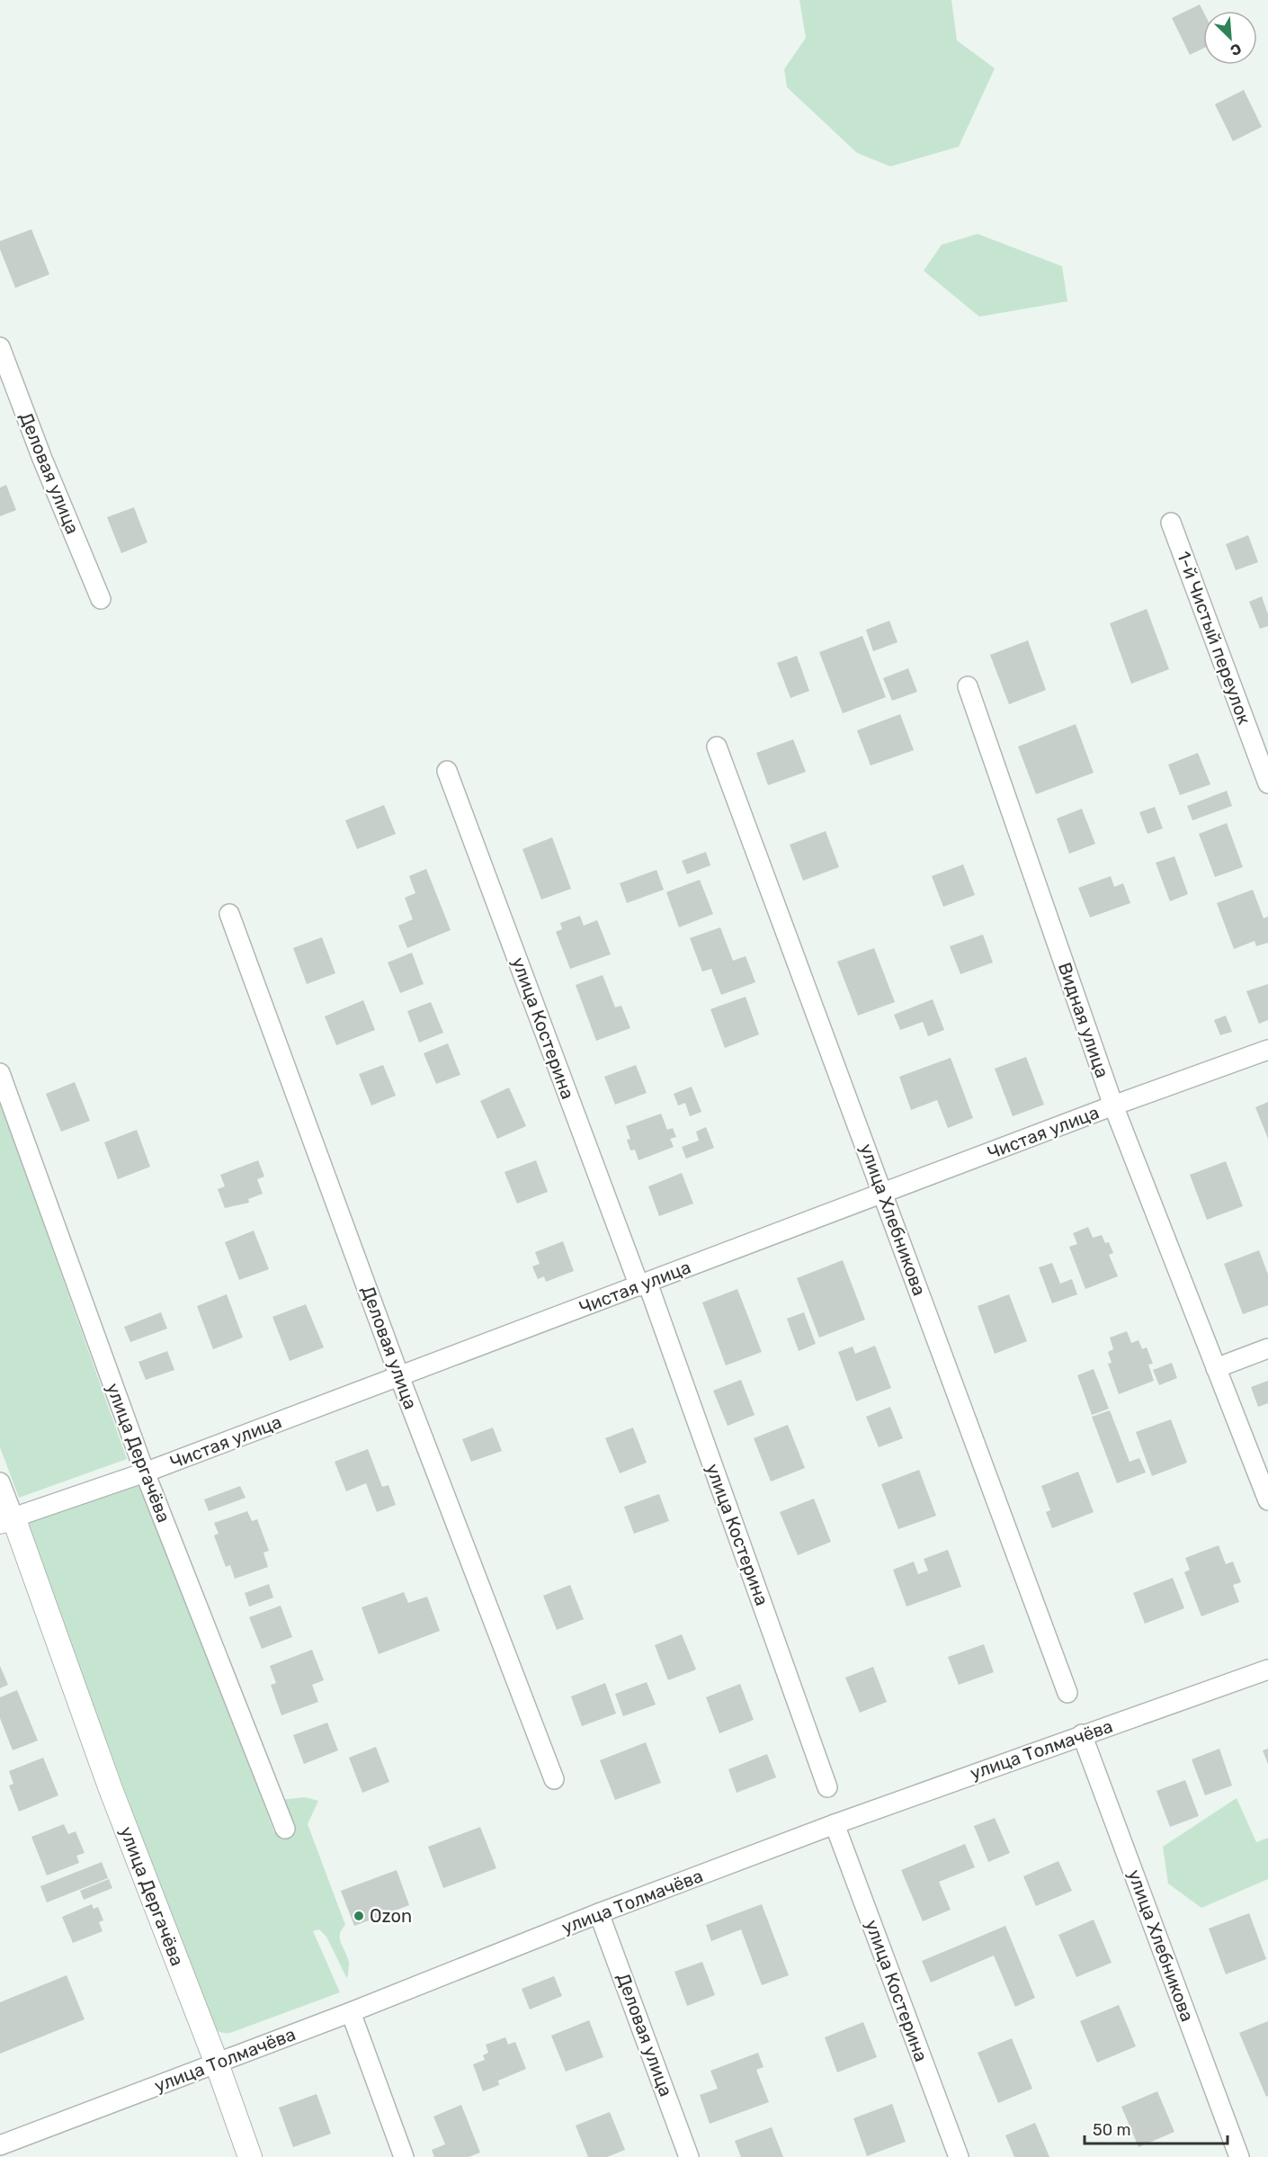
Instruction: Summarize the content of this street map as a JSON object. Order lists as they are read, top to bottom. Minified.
{"streets":{"street":["Деловая улица","1-й Чистый переулок","Видная улица","улица Костерина","Чистая улица","улица Хлебникова","улица Дергачёва","улица Толмачёва"]},"crossings":[["Деловая улица","Чистая улица"],["Деловая улица","улица Толмачёва"],["Видная улица","Чистая улица"],["улица Костерина","Чистая улица"],["улица Костерина","улица Толмачёва"],["Чистая улица","улица Хлебникова"],["Чистая улица","улица Дергачёва"],["улица Хлебникова","улица Толмачёва"],["улица Дергачёва","улица Толмачёва"]],"places":["Ozon"],"scale_bar":"50 m","north":"bottom right"}
